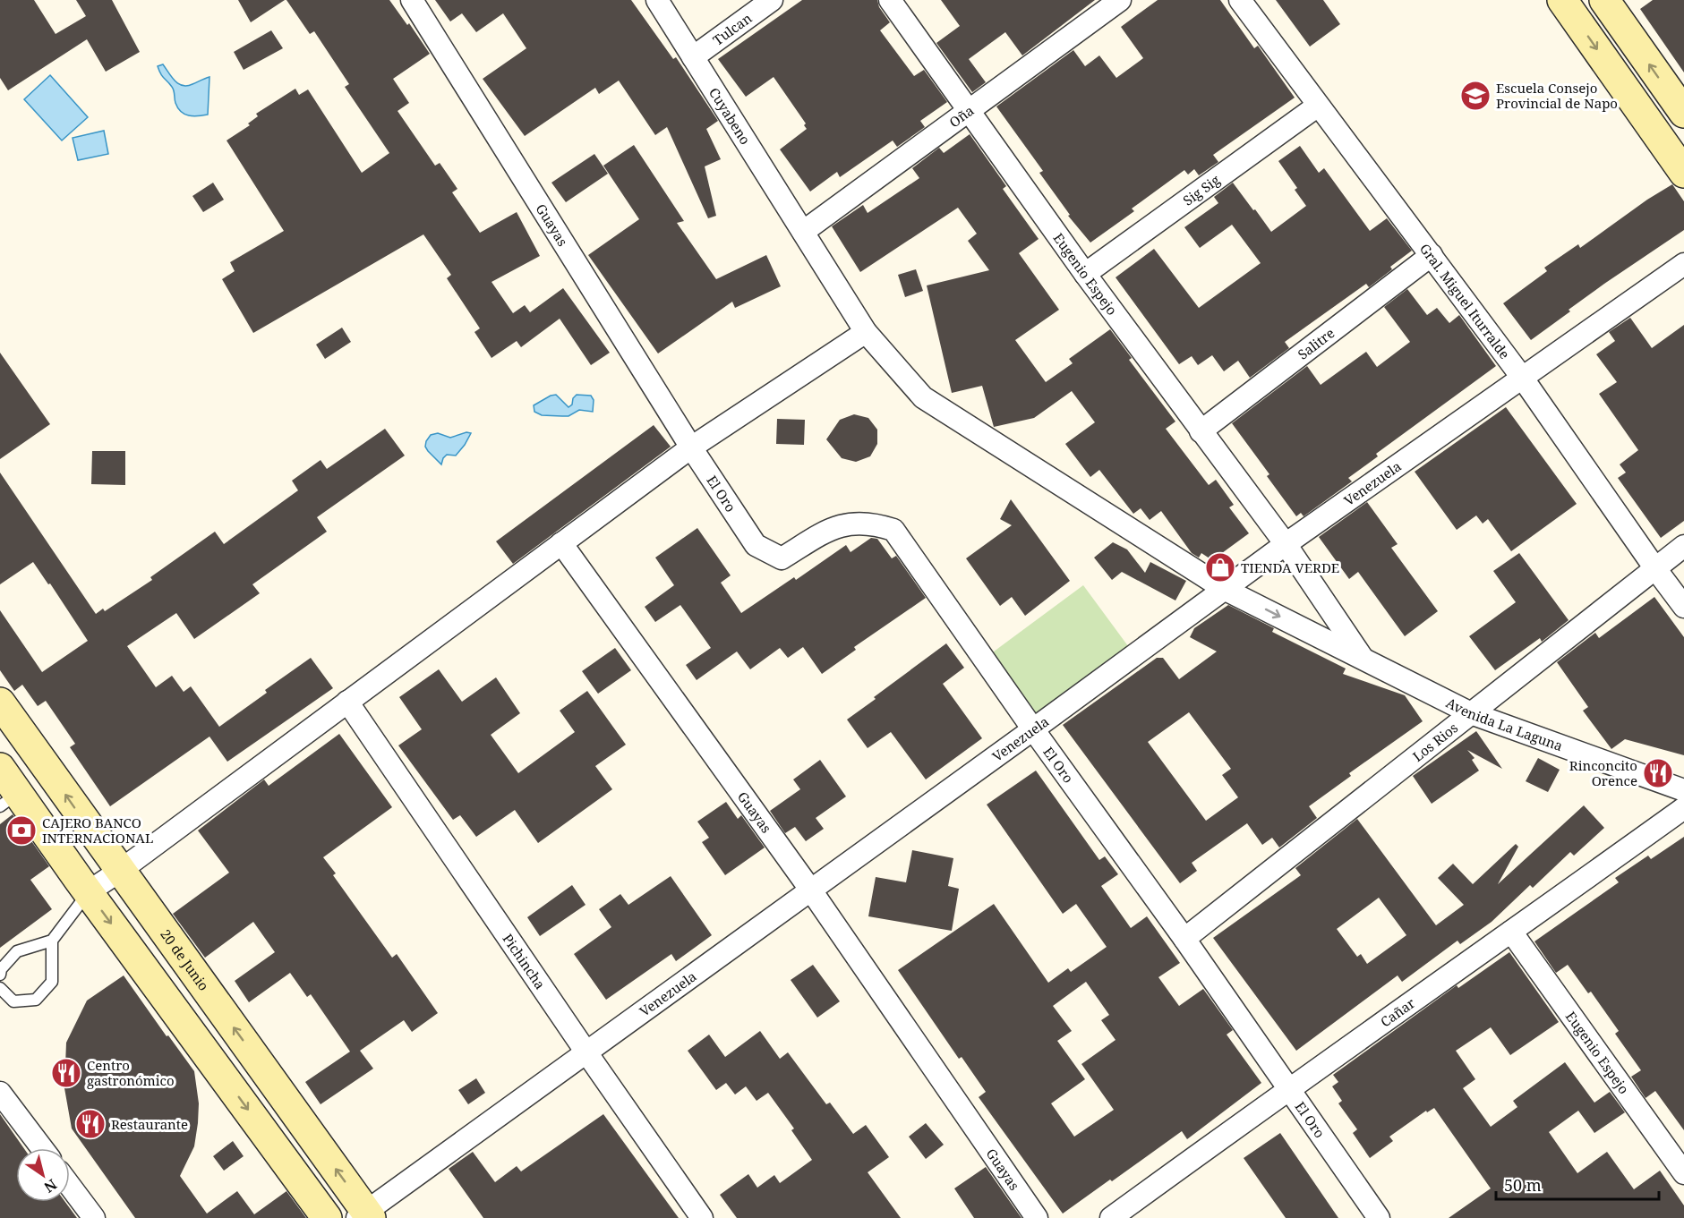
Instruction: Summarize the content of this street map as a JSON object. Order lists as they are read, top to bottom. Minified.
{"streets":{"street":["Tulcan","Cuyabeno","Oña","Sig Sig","Guayas","Eugenio Espejo","Gral. Miguel Iturralde","Salitre","Venezuela","El Oro","Avenida La Laguna","Los Rios","20 de Junio","Pichincha","Cañar"]},"crossings":[["Tulcan","Cuyabeno"],["Cuyabeno","Oña"],["Cuyabeno","Avenida La Laguna"],["Oña","Eugenio Espejo"],["Sig Sig","Eugenio Espejo"],["Sig Sig","Gral. Miguel Iturralde"],["Guayas","Venezuela"],["Guayas","El Oro"],["Eugenio Espejo","Salitre"],["Eugenio Espejo","Venezuela"],["Eugenio Espejo","Avenida La Laguna"],["Eugenio Espejo","Cañar"],["Gral. Miguel Iturralde","Salitre"],["Gral. Miguel Iturralde","Venezuela"],["Gral. Miguel Iturralde","Los Rios"],["Venezuela","El Oro"],["Venezuela","Avenida La Laguna"],["Venezuela","20 de Junio"],["Venezuela","Pichincha"],["El Oro","Los Rios"],["El Oro","Cañar"],["Avenida La Laguna","Los Rios"]],"places":{"school or university":["Escuela Consejo Provincial de Napo"],"shop":["TIENDA VERDE"],"restaurant":["Rinconcito Orence","Centro gastronómico","Restaurante"],"bank":["CAJERO BANCO INTERNACIONAL"]},"scale_bar":"50 m","north":"bottom right"}
